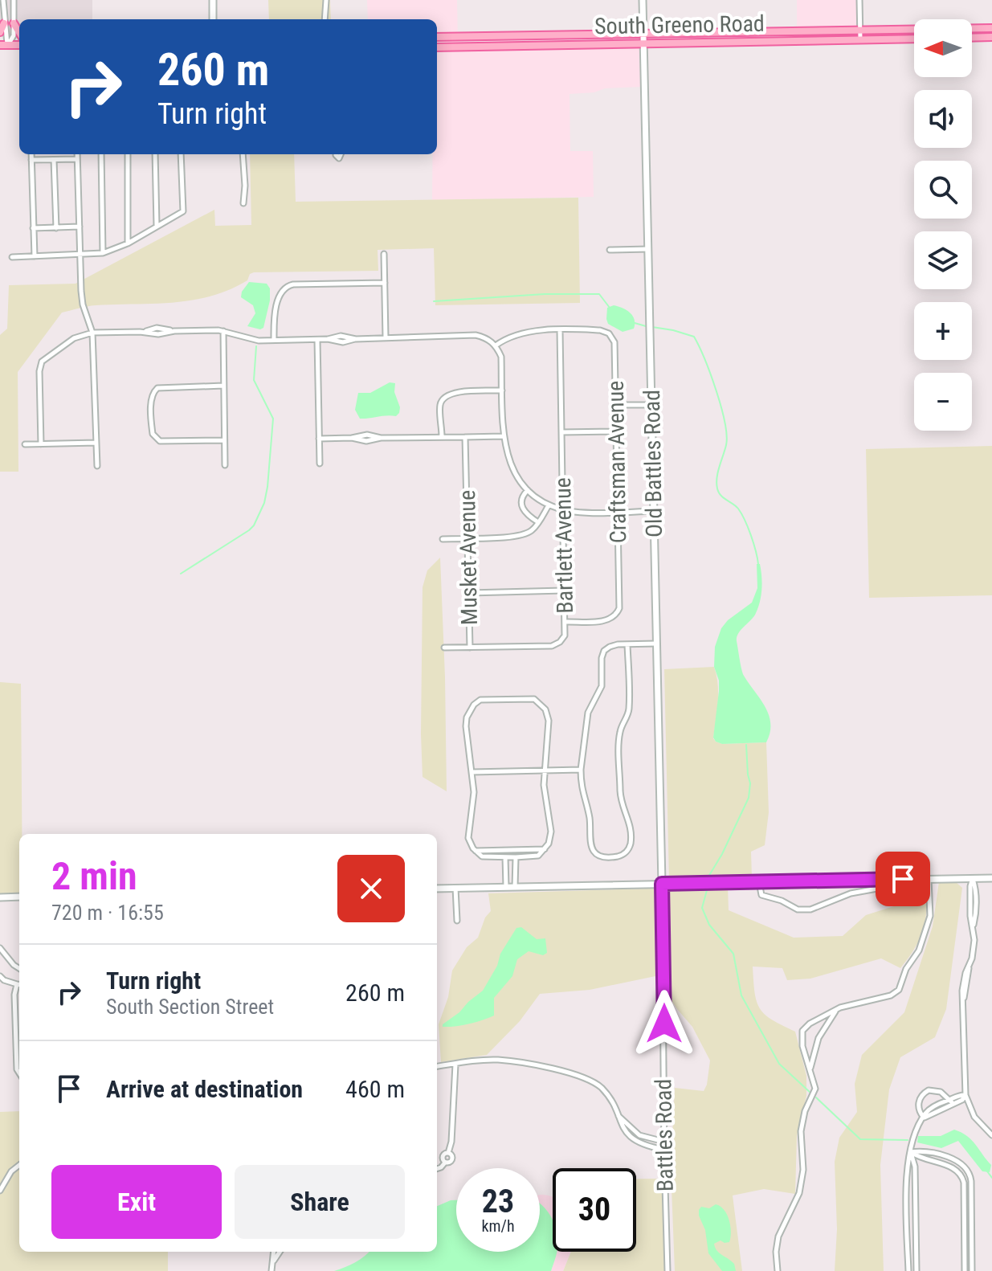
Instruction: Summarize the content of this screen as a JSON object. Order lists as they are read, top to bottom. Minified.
{"streets":{"main road":["South Greeno Road"],"street":["Craftsman Avenue","Old Battles Road","Bartlett Avenue","Musket Avenue","Battles Road"]},"crossings":[["South Greeno Road","Old Battles Road"],["Craftsman Avenue","Bartlett Avenue"],["Old Battles Road","Battles Road"],["Bartlett Avenue","Musket Avenue"]],"north":"left","page":{"map_buttons":["+","−"],"turn":["260 m","Turn right"],"heading":["2 min","720 m · 16:55"],"list":[{"name":"Turn right","note":"South Section Street","value":"260 m"},{"name":"Arrive at destination","value":"460 m"}],"buttons":["Exit","Share"],"speed":"23 km/h","limit":"30"}}
